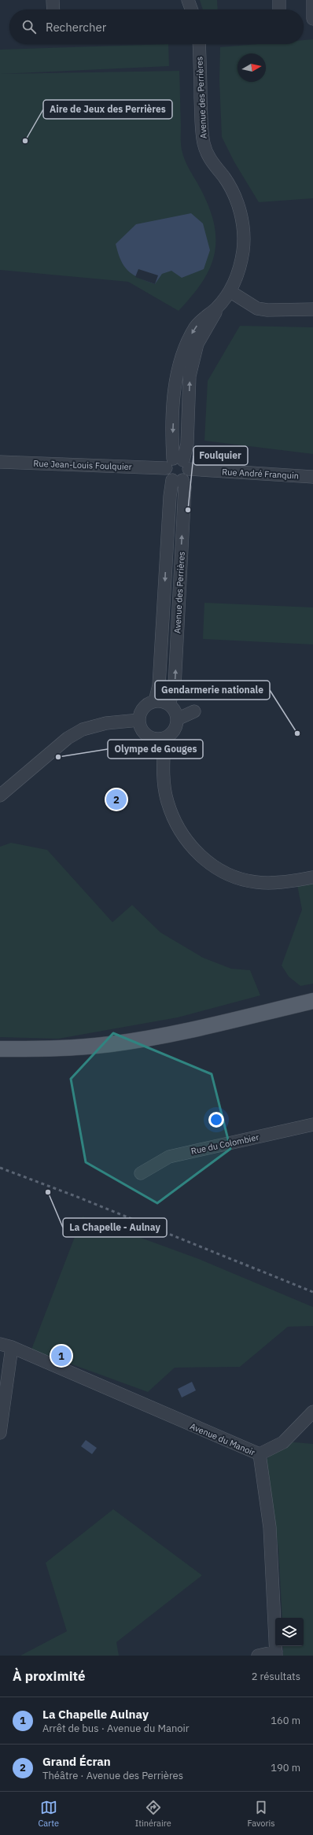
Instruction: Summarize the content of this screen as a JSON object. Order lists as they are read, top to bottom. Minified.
{"streets":{"street":["Avenue des Perrières","Rue Jean-Louis Foulquier","Rue André Franquin","Rue du Colombier","Avenue du Manoir"]},"crossings":[["Avenue des Perrières","Rue Jean-Louis Foulquier"],["Avenue des Perrières","Rue André Franquin"],["Rue Jean-Louis Foulquier","Rue André Franquin"]],"places":["Aire de Jeux des Perrières","Foulquier","Gendarmerie nationale","Olympe de Gouges","La Chapelle - Aulnay"],"north":"right","page":{"search":"Rechercher","pins":["2","1"],"heading":["À proximité","2 résultats"],"list":[{"mark":"1","name":"La Chapelle Aulnay","note":"Arrêt de bus · Avenue du Manoir","value":"160 m"},{"mark":"2","name":"Grand Écran","note":"Théâtre · Avenue des Perrières","value":"190 m"}],"nav":["Carte","Itinéraire","Favoris"]}}
